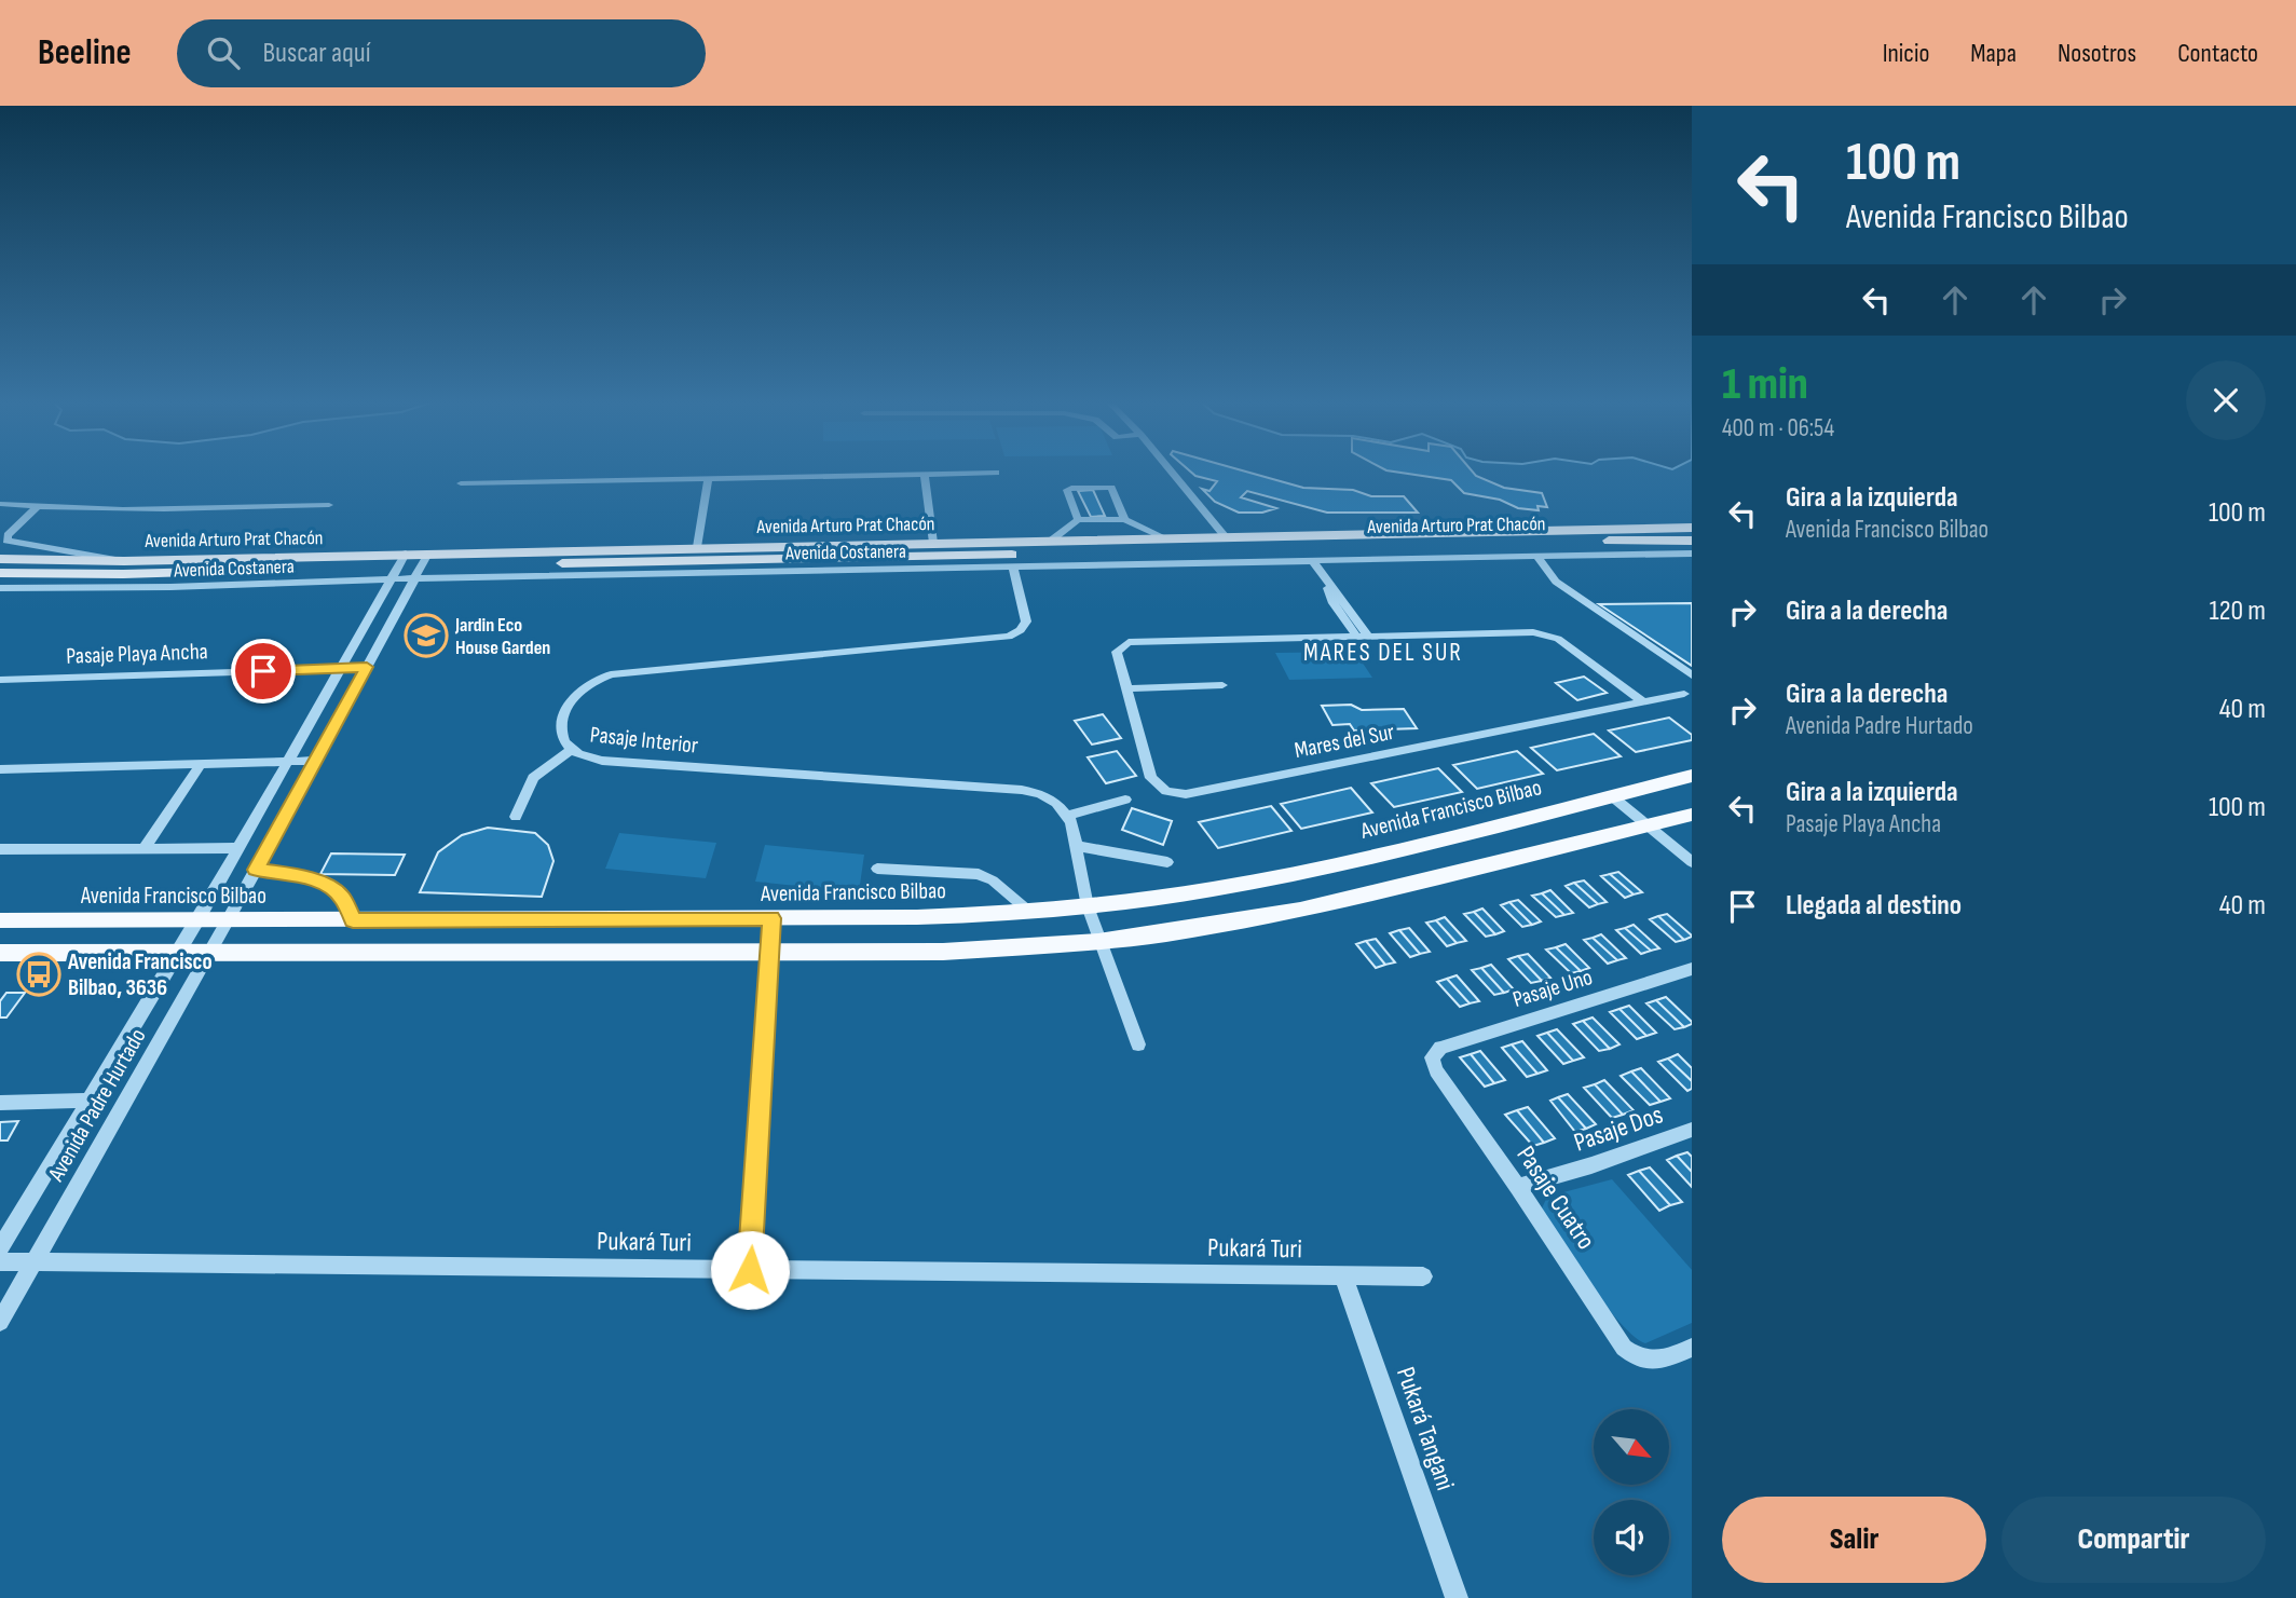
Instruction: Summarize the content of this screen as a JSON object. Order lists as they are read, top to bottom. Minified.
{"streets":{"main road":["Avenida Arturo Prat Chacón","Avenida Francisco Bilbao"],"street":["Avenida Costanera","Pasaje Playa Ancha","Pasaje Interior","Mares del Sur","Pasaje Uno","Avenida Padre Hurtado","Pasaje Dos","Pasaje Cuatro","Pukará Turi","Pukará Tangani"]},"crossings":[["Avenida Arturo Prat Chacón","Avenida Costanera"],["Avenida Arturo Prat Chacón","Avenida Padre Hurtado"],["Avenida Costanera","Pasaje Interior"],["Avenida Costanera","Avenida Padre Hurtado"],["Pasaje Playa Ancha","Avenida Padre Hurtado"],["Avenida Francisco Bilbao","Avenida Padre Hurtado"],["Pasaje Uno","Pasaje Cuatro"],["Avenida Padre Hurtado","Pukará Turi"],["Pasaje Dos","Pasaje Cuatro"],["Pukará Turi","Pukará Tangani"]],"districts":["MARES DEL SUR"],"places":{"school or university":["Jardin Eco House Garden"],"bus stop":["Avenida Francisco Bilbao, 3636"]},"north":"bottom right","page":{"header":"Beeline","search":"Buscar aquí","nav":["Inicio","Mapa","Nosotros","Contacto"],"turn":["100 m","Avenida Francisco Bilbao"],"heading":["1 min","400 m · 06:54"],"list":[{"name":"Gira a la izquierda","note":"Avenida Francisco Bilbao","value":"100 m"},{"name":"Gira a la derecha","value":"120 m"},{"name":"Gira a la derecha","note":"Avenida Padre Hurtado","value":"40 m"},{"name":"Gira a la izquierda","note":"Pasaje Playa Ancha","value":"100 m"},{"name":"Llegada al destino","value":"40 m"}],"buttons":["Salir","Compartir"]}}
